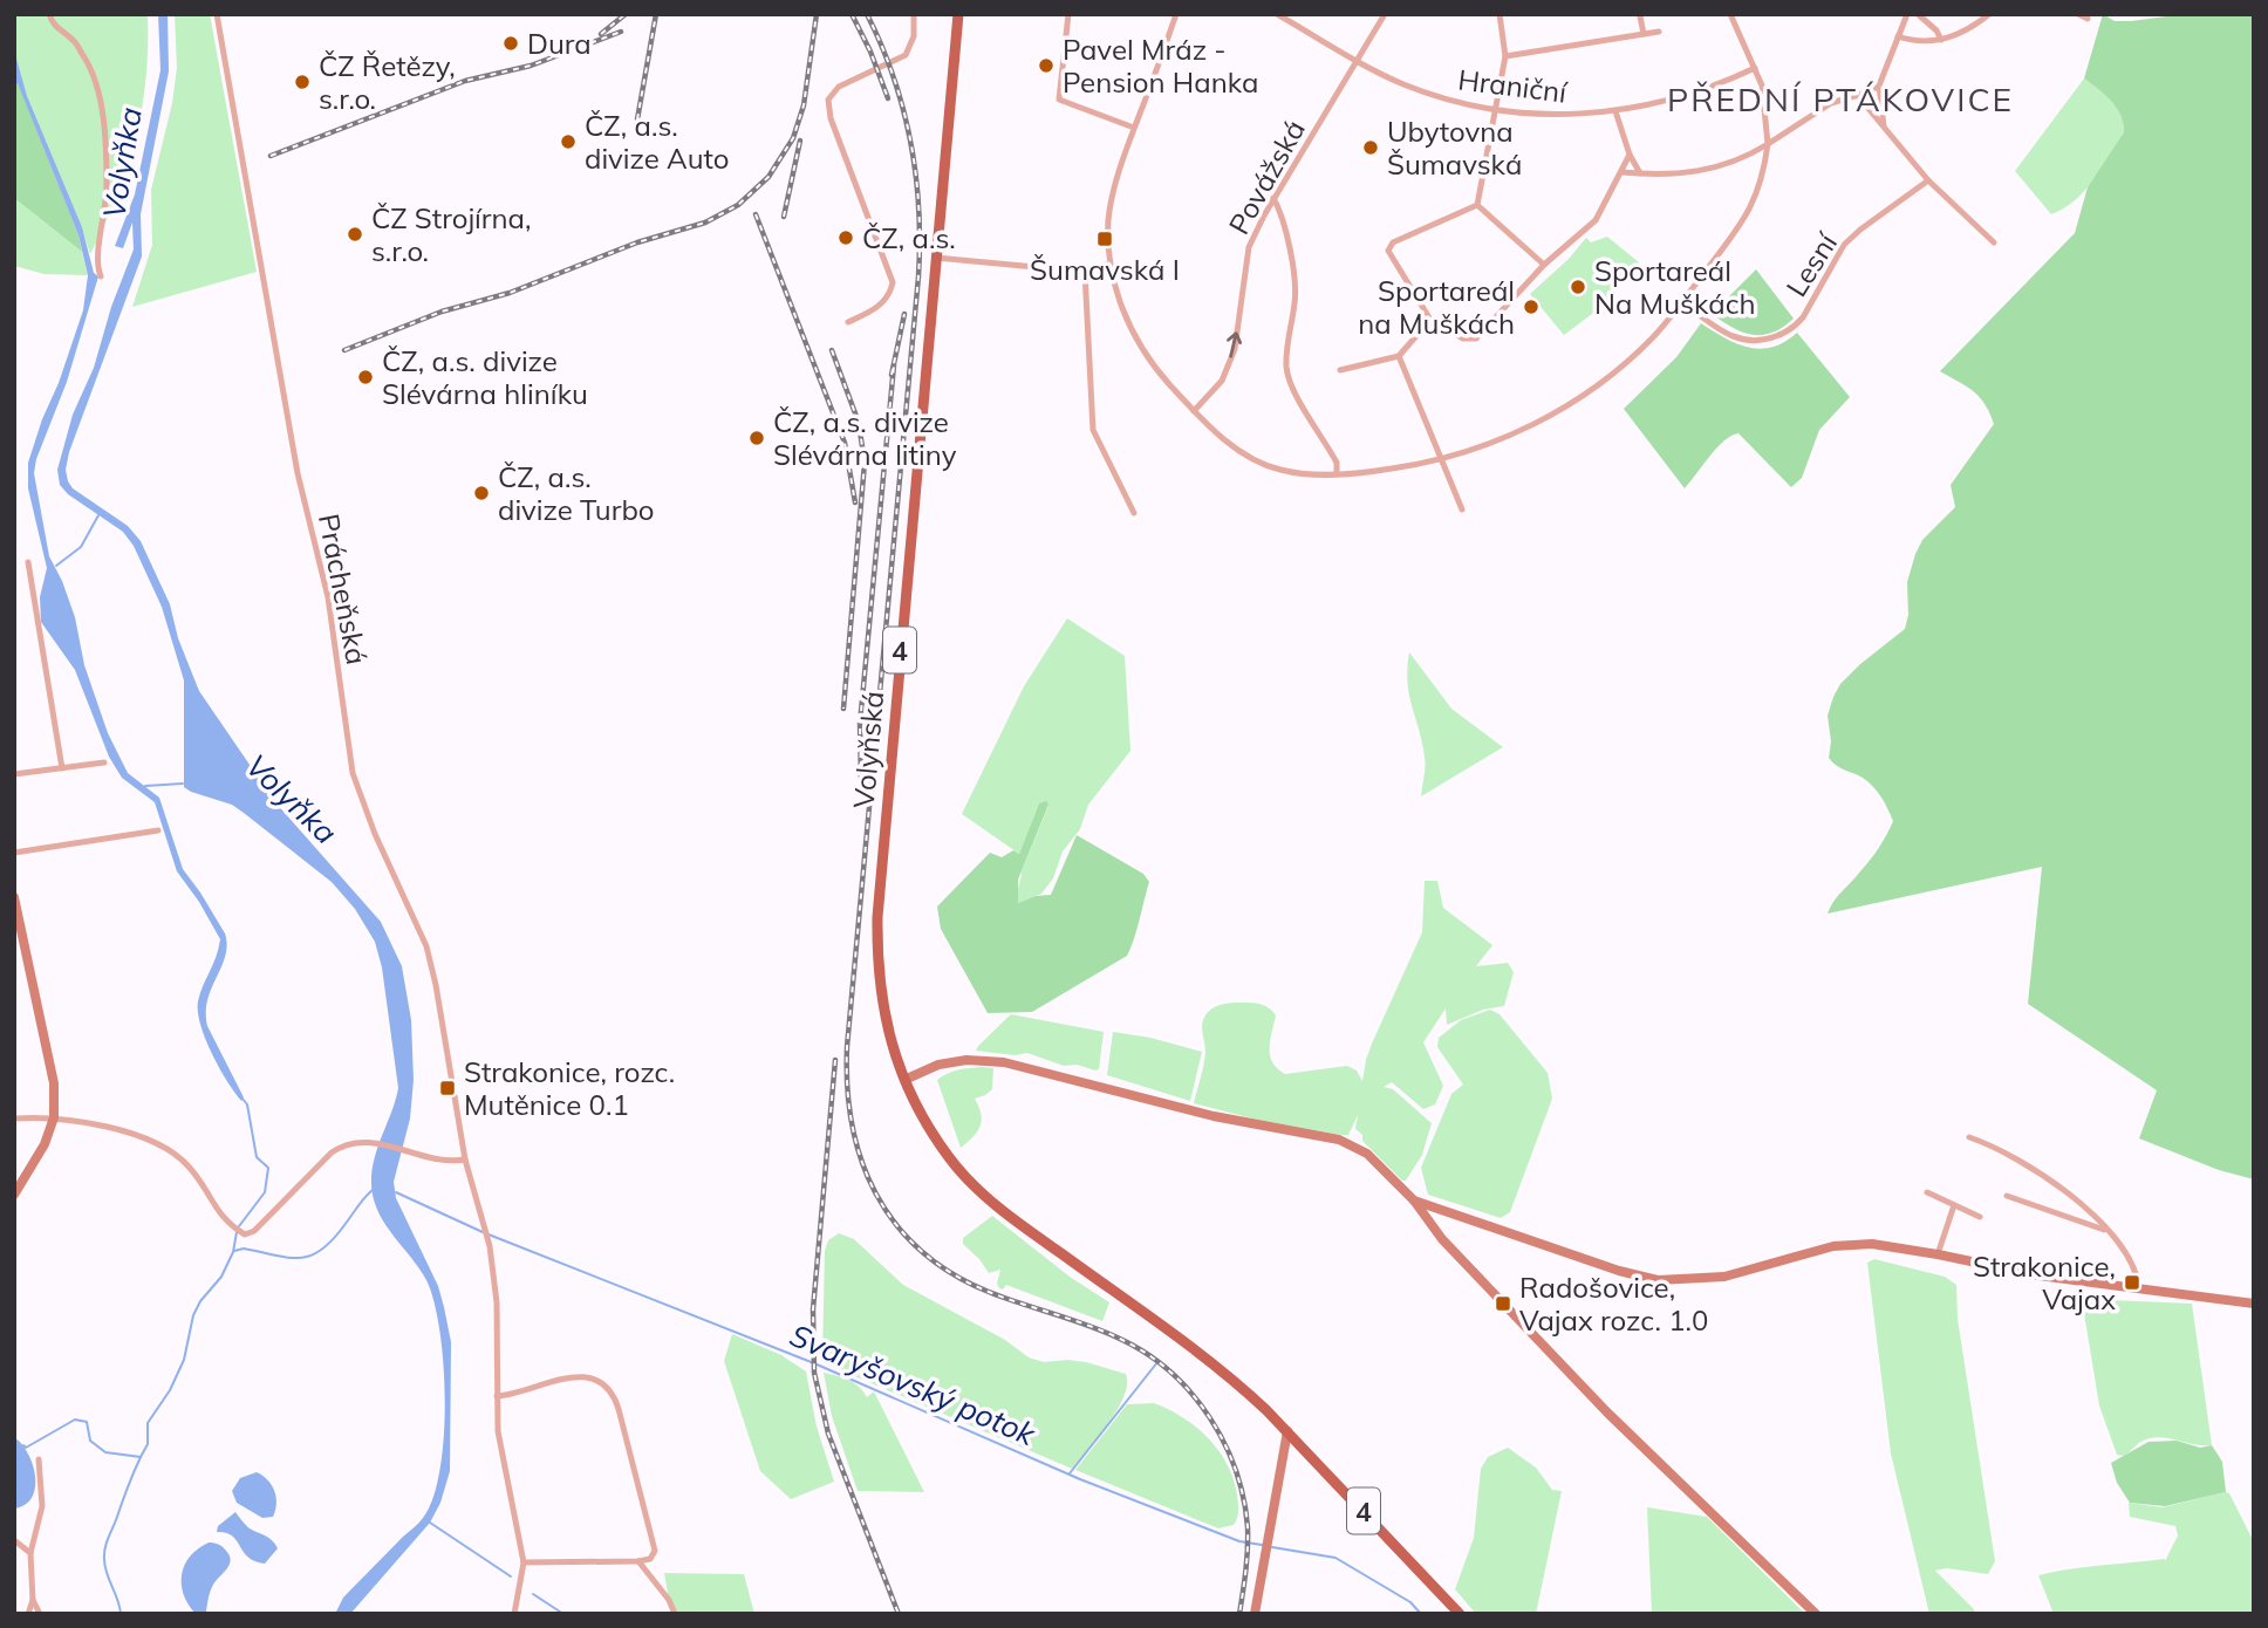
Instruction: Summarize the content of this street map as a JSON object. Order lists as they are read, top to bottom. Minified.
{"streets":{"main road":["4","Volyňská"],"street":["Hraniční","Povážská","Lesní","Prácheňská"]},"crossings":[["Hraniční","Povážská"],["4","Volyňská"]],"one_way":["Povážská"],"districts":["PŘEDNÍ PTÁKOVICE"],"water":["Volyňka","Svaryšovský potok"],"places":{"other":["Dura","Pavel Mráz - Pension Hanka","ČZ Řetězy, s.r.o.","ČZ, a.s. divize Auto","Ubytovna Šumavská","ČZ Strojírna, s.r.o.","ČZ, a.s.","Sportareál Na Muškách","Sportareál na Muškách","ČZ, a.s. divize Slévárna hliníku","ČZ, a.s. divize Slévárna litiny","ČZ, a.s. divize Turbo"],"transit":["Šumavská I","Strakonice, rozc. Mutěnice 0.1","Strakonice, Vajax","Radošovice, Vajax rozc. 1.0"]}}
